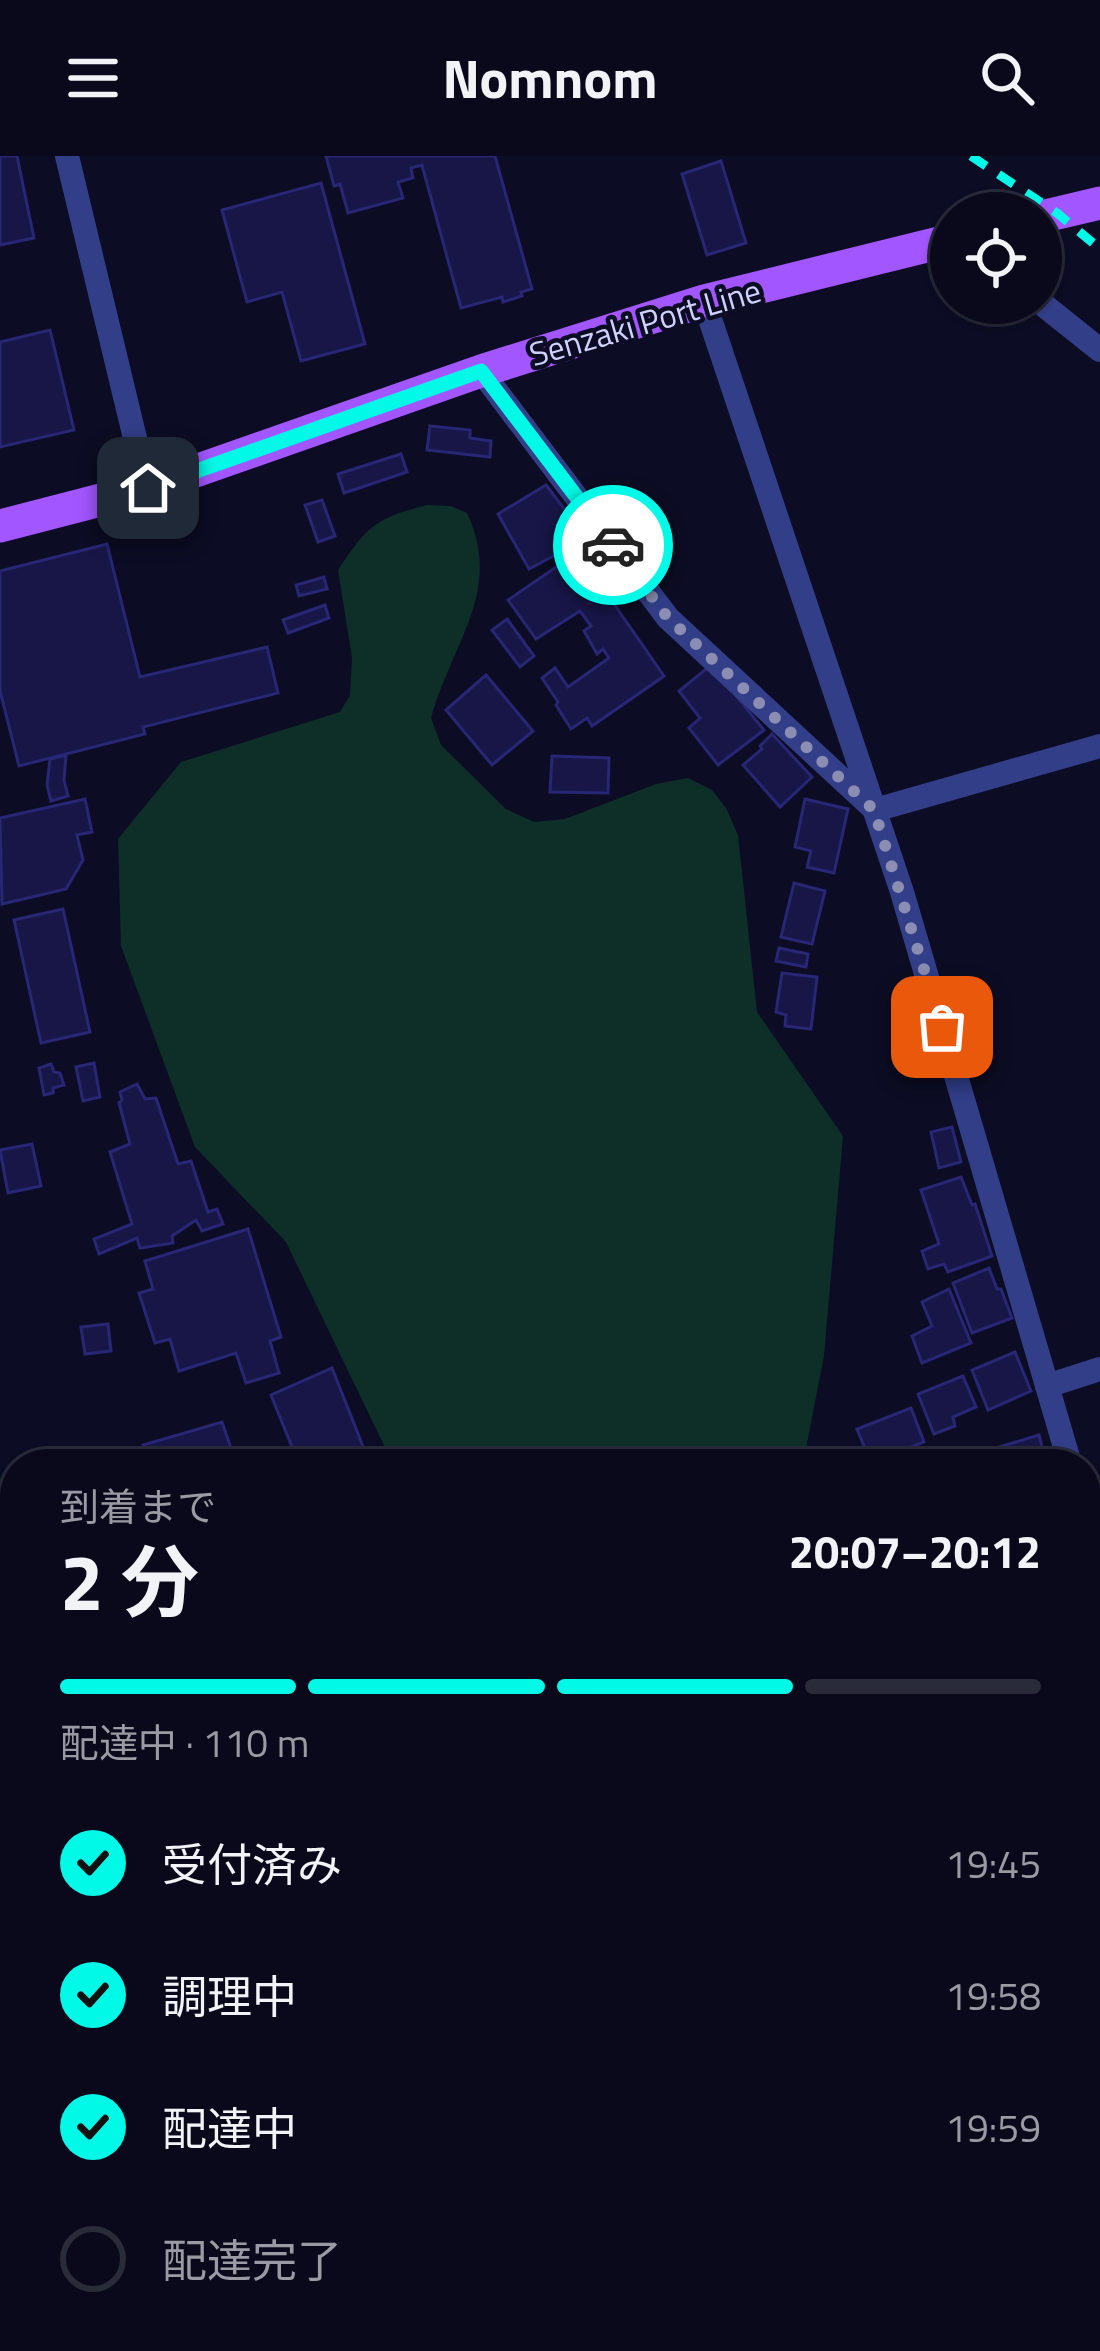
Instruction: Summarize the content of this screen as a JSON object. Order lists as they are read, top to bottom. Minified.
{"streets":{"main road":["Senzaki Port Line"]},"page":{"header":"Nomnom","heading":["2 分","到着まで","20:07–20:12"],"bar":"配達中 · 110 m","list":[["受付済み","19:45"],["調理中","19:58"],["配達中","19:59"],"配達完了"]}}
